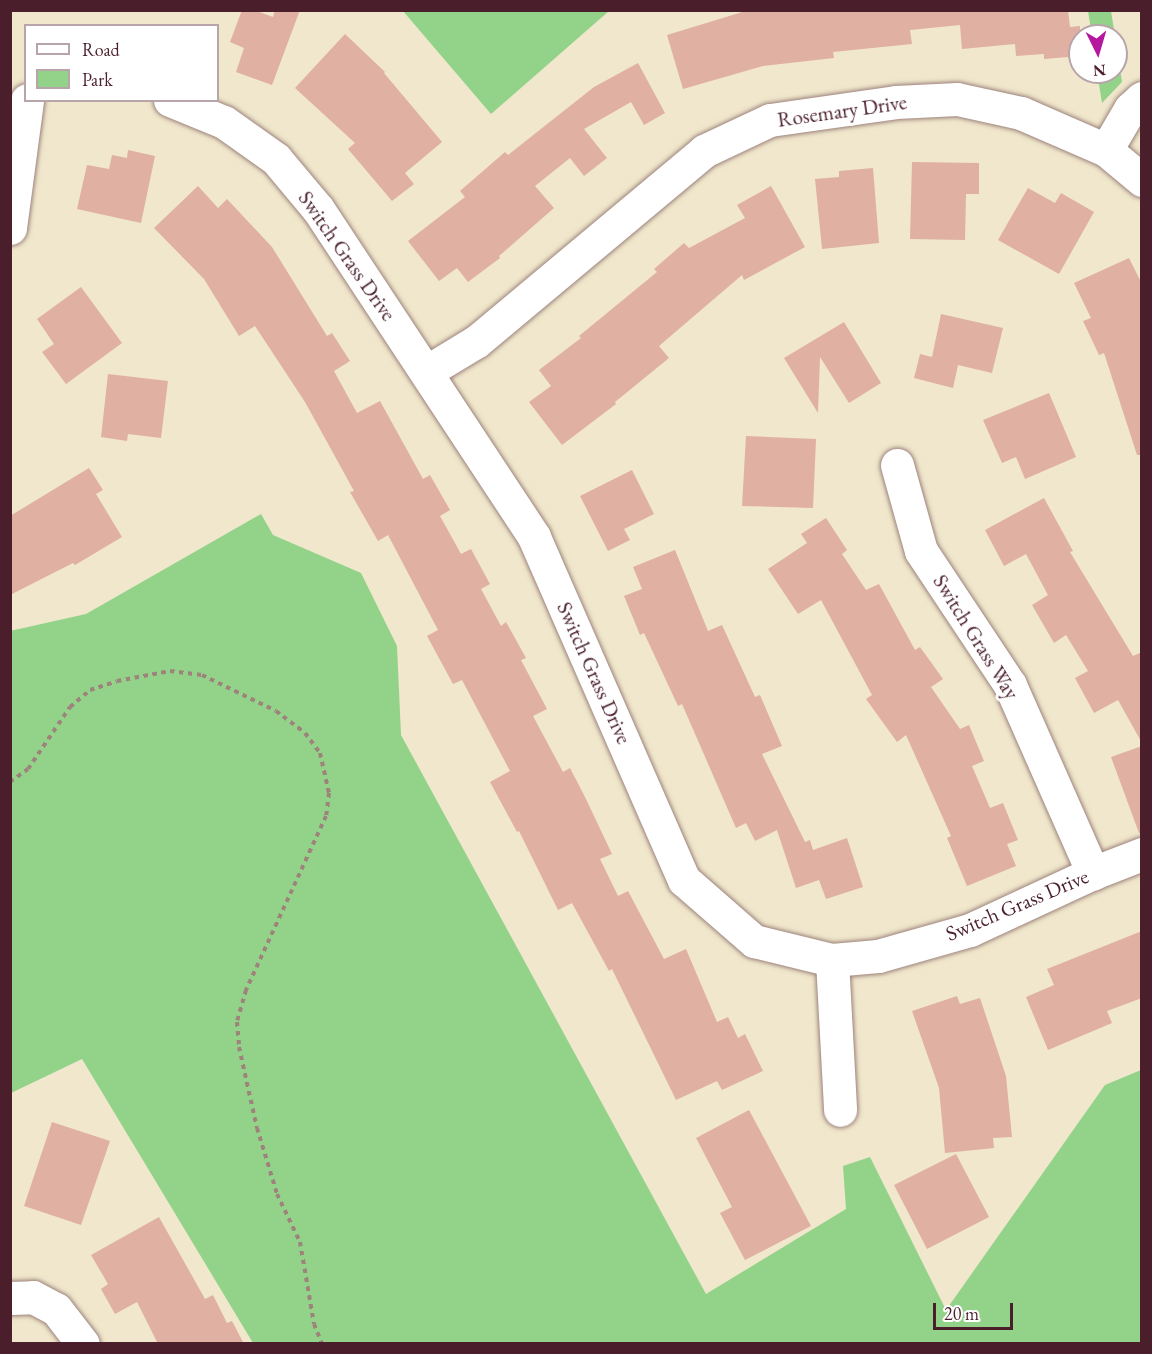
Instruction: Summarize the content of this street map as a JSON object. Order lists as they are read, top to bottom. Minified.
{"streets":{"street":["Rosemary Drive","Switch Grass Drive","Switch Grass Way"]},"crossings":[["Rosemary Drive","Switch Grass Drive"],["Switch Grass Drive","Switch Grass Way"]],"legend":["Road","Park"],"scale_bar":"20 m","north":"bottom"}
